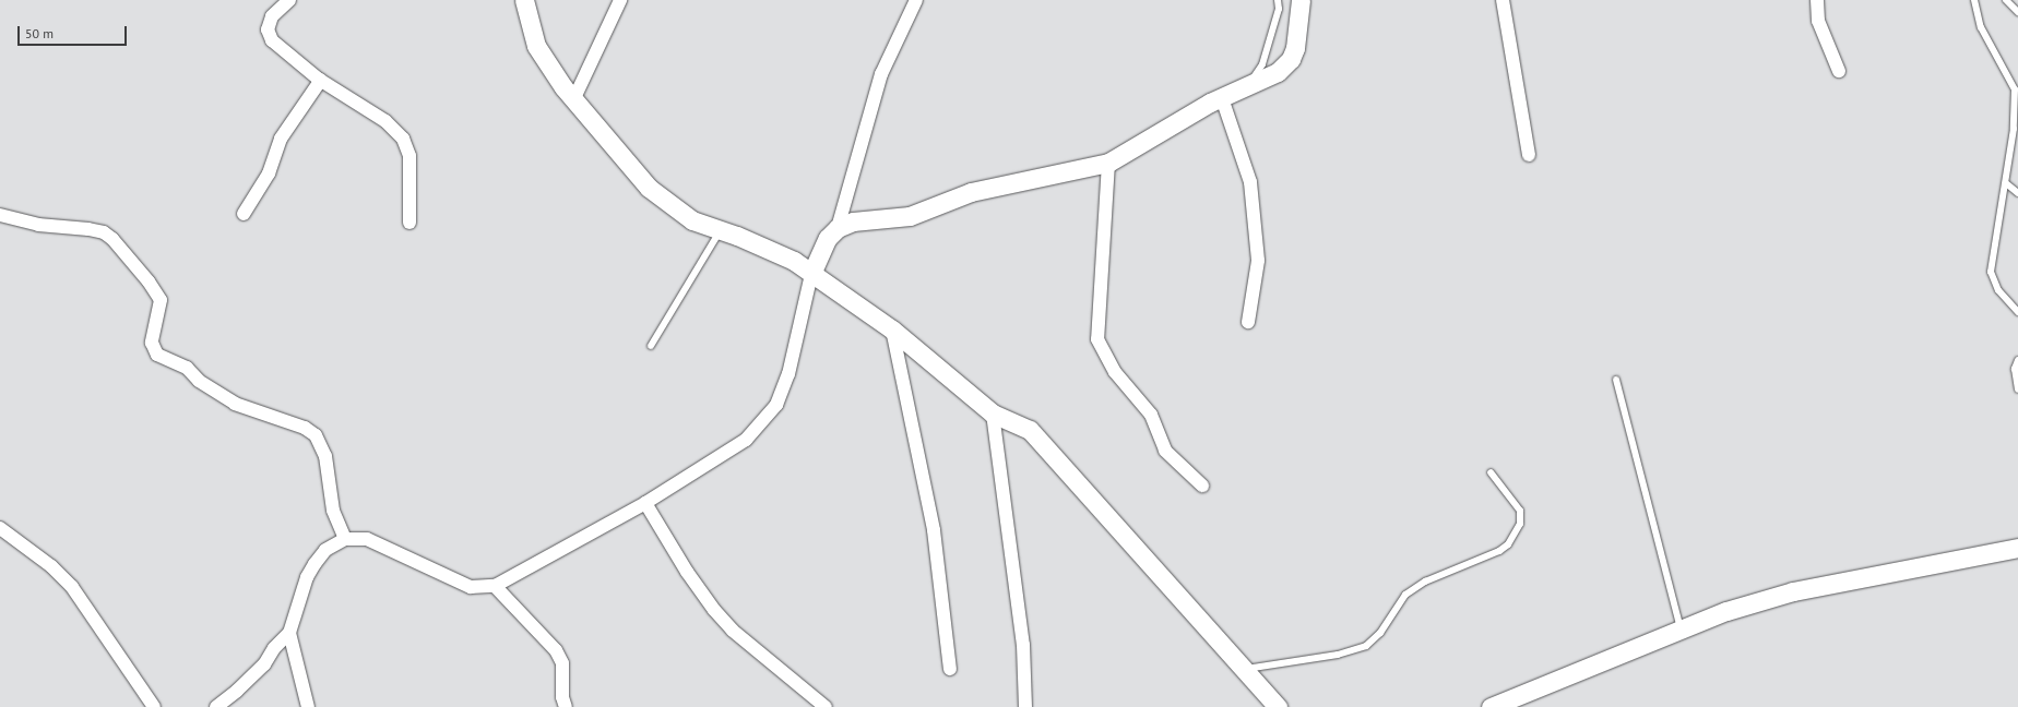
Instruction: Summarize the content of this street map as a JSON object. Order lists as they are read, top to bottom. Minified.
{"scale_bar":"50 m"}
